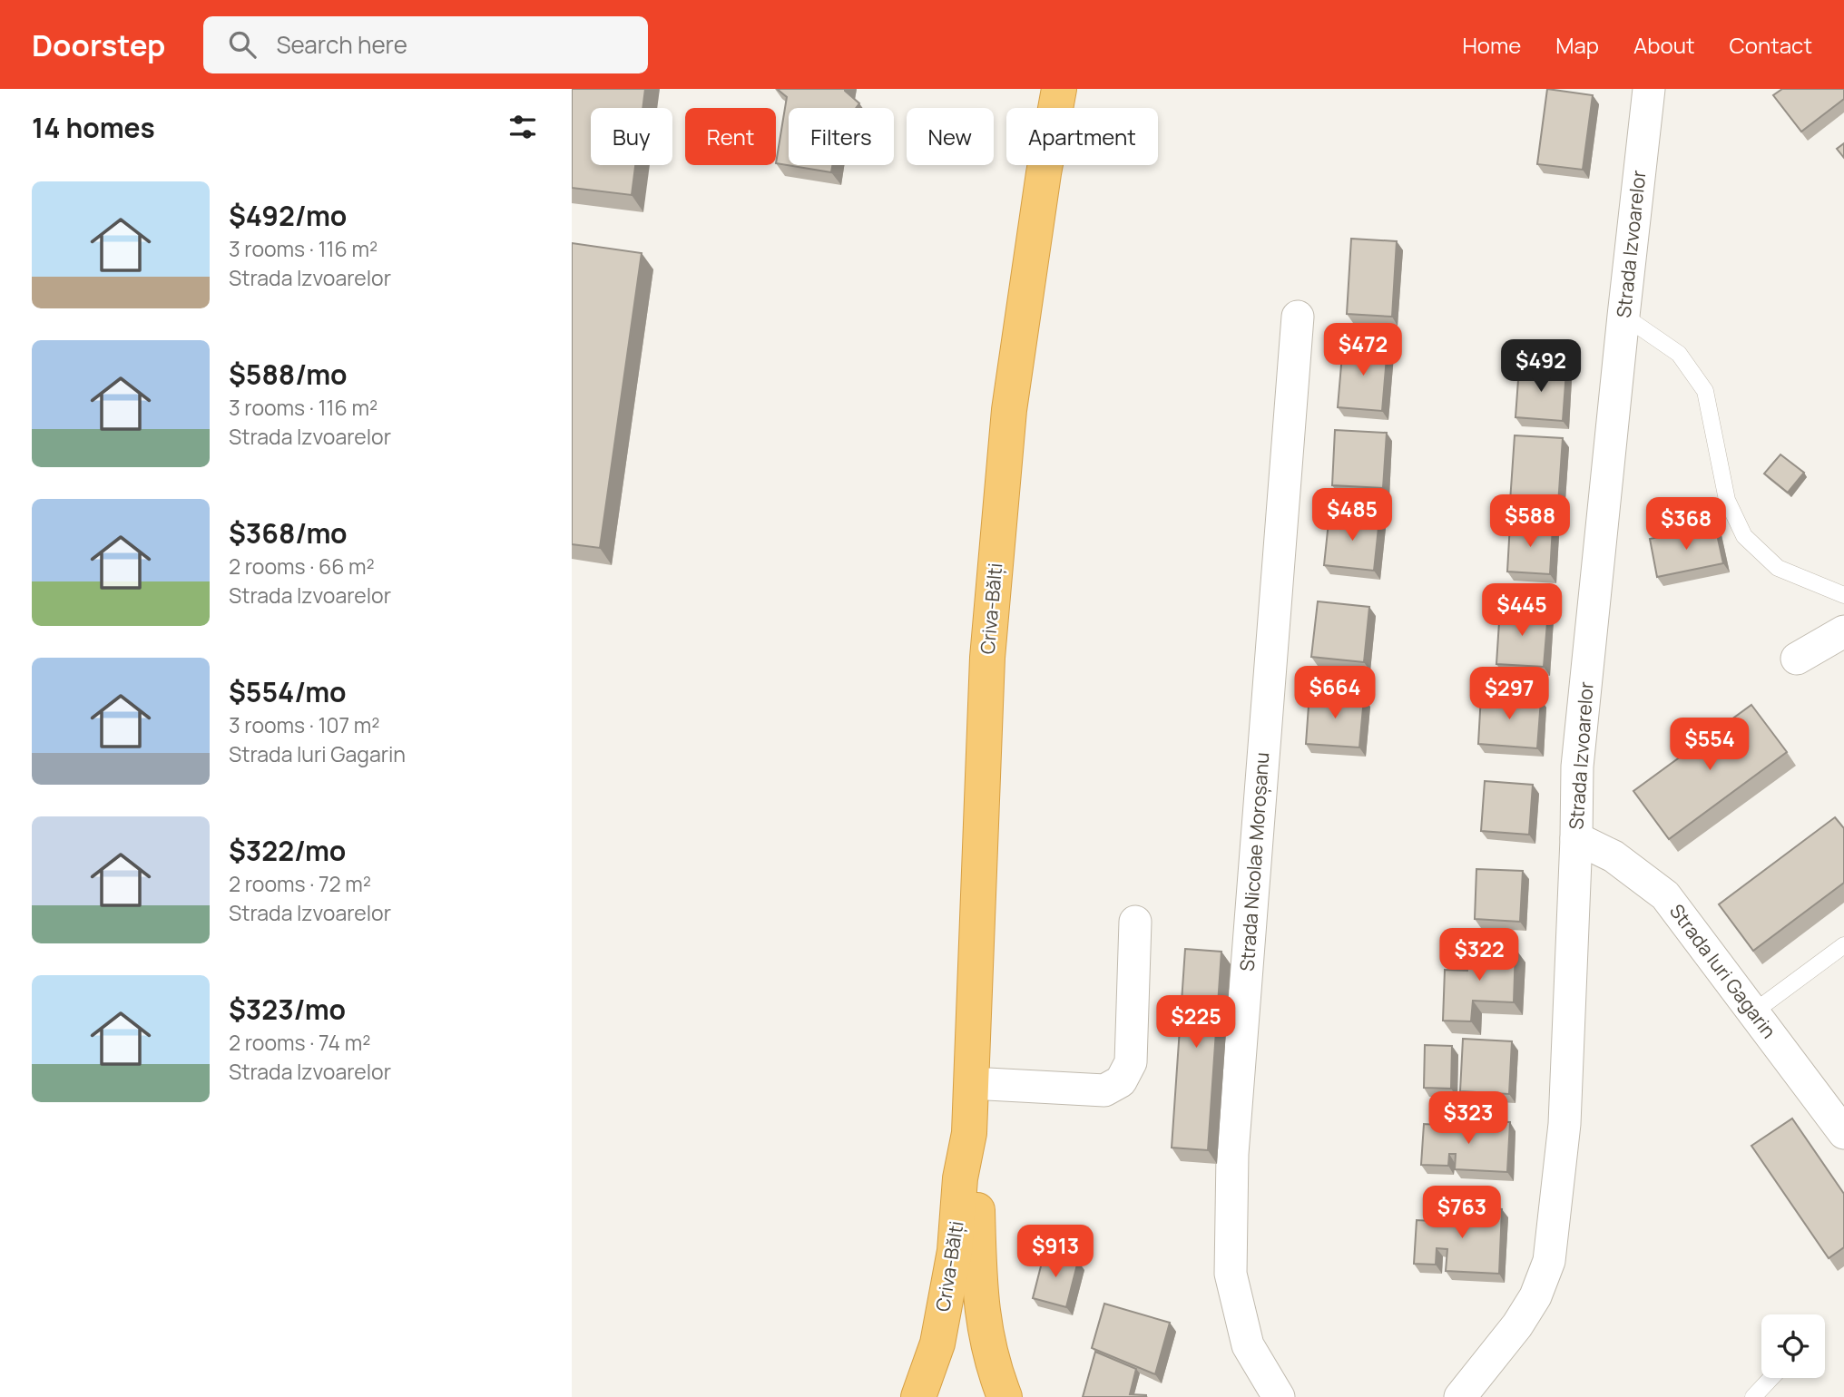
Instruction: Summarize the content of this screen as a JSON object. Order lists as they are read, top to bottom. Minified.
{"streets":{"highway":["Criva-Bălți"],"street":["Strada Izvoarelor","Strada Nicolae Moroșanu","Strada Iuri Gagarin"]},"crossings":[["Strada Izvoarelor","Strada Iuri Gagarin"]],"page":{"header":"Doorstep","search":"Search here","nav":["Home","Map","About","Contact"],"heading":"14 homes","chip":["Buy","Rent","Filters","New","Apartment"],"list":[{"name":"$492/mo","note":"3 rooms · 116 m² · Strada Izvoarelor"},{"name":"$588/mo","note":"3 rooms · 116 m² · Strada Izvoarelor"},{"name":"$368/mo","note":"2 rooms · 66 m² · Strada Izvoarelor"},{"name":"$554/mo","note":"3 rooms · 107 m² · Strada Iuri Gagarin"},{"name":"$322/mo","note":"2 rooms · 72 m² · Strada Izvoarelor"},{"name":"$323/mo","note":"2 rooms · 74 m² · Strada Izvoarelor"}],"price":["$472","$492","$485","$588","$368","$445","$664","$297","$554","$322","$225","$323","$763","$913"]}}
